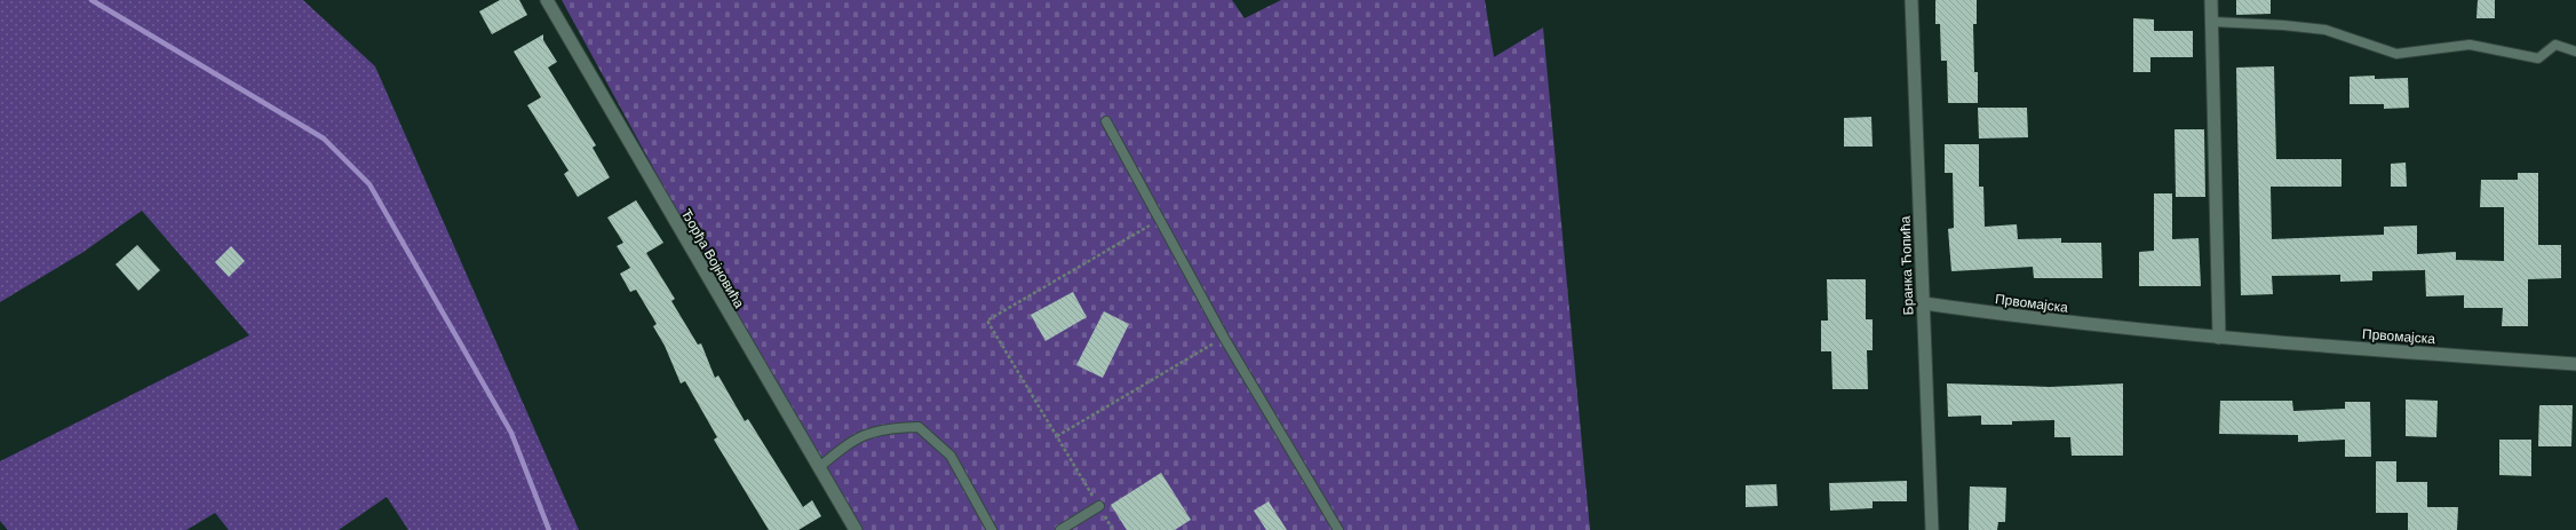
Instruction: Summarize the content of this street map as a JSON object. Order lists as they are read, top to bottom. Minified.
{"streets":{"street":["Ђорђа Војновића","Бранка Ћопића","Првомајска"]},"crossings":[["Бранка Ћопића","Првомајска"]]}
